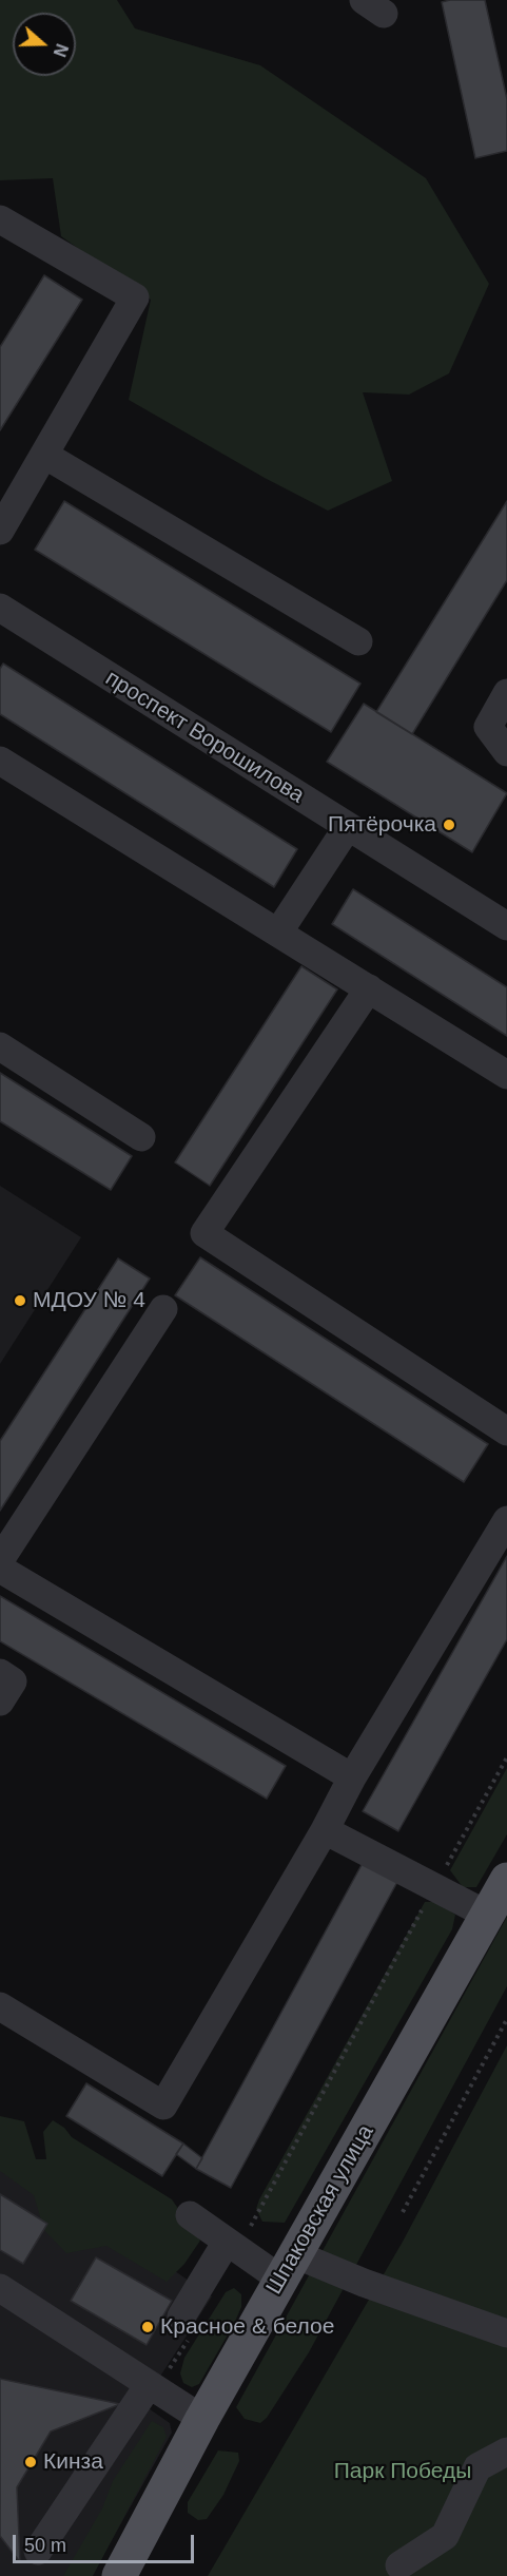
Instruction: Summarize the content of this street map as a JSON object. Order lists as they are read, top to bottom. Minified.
{"streets":{"main road":["Шпаковская улица"],"street":["проспект Ворошилова"]},"parks":["Парк Победы"],"places":["Пятёрочка","МДОУ № 4","Красное & белое","Кинза"],"scale_bar":"50 m","north":"right"}
